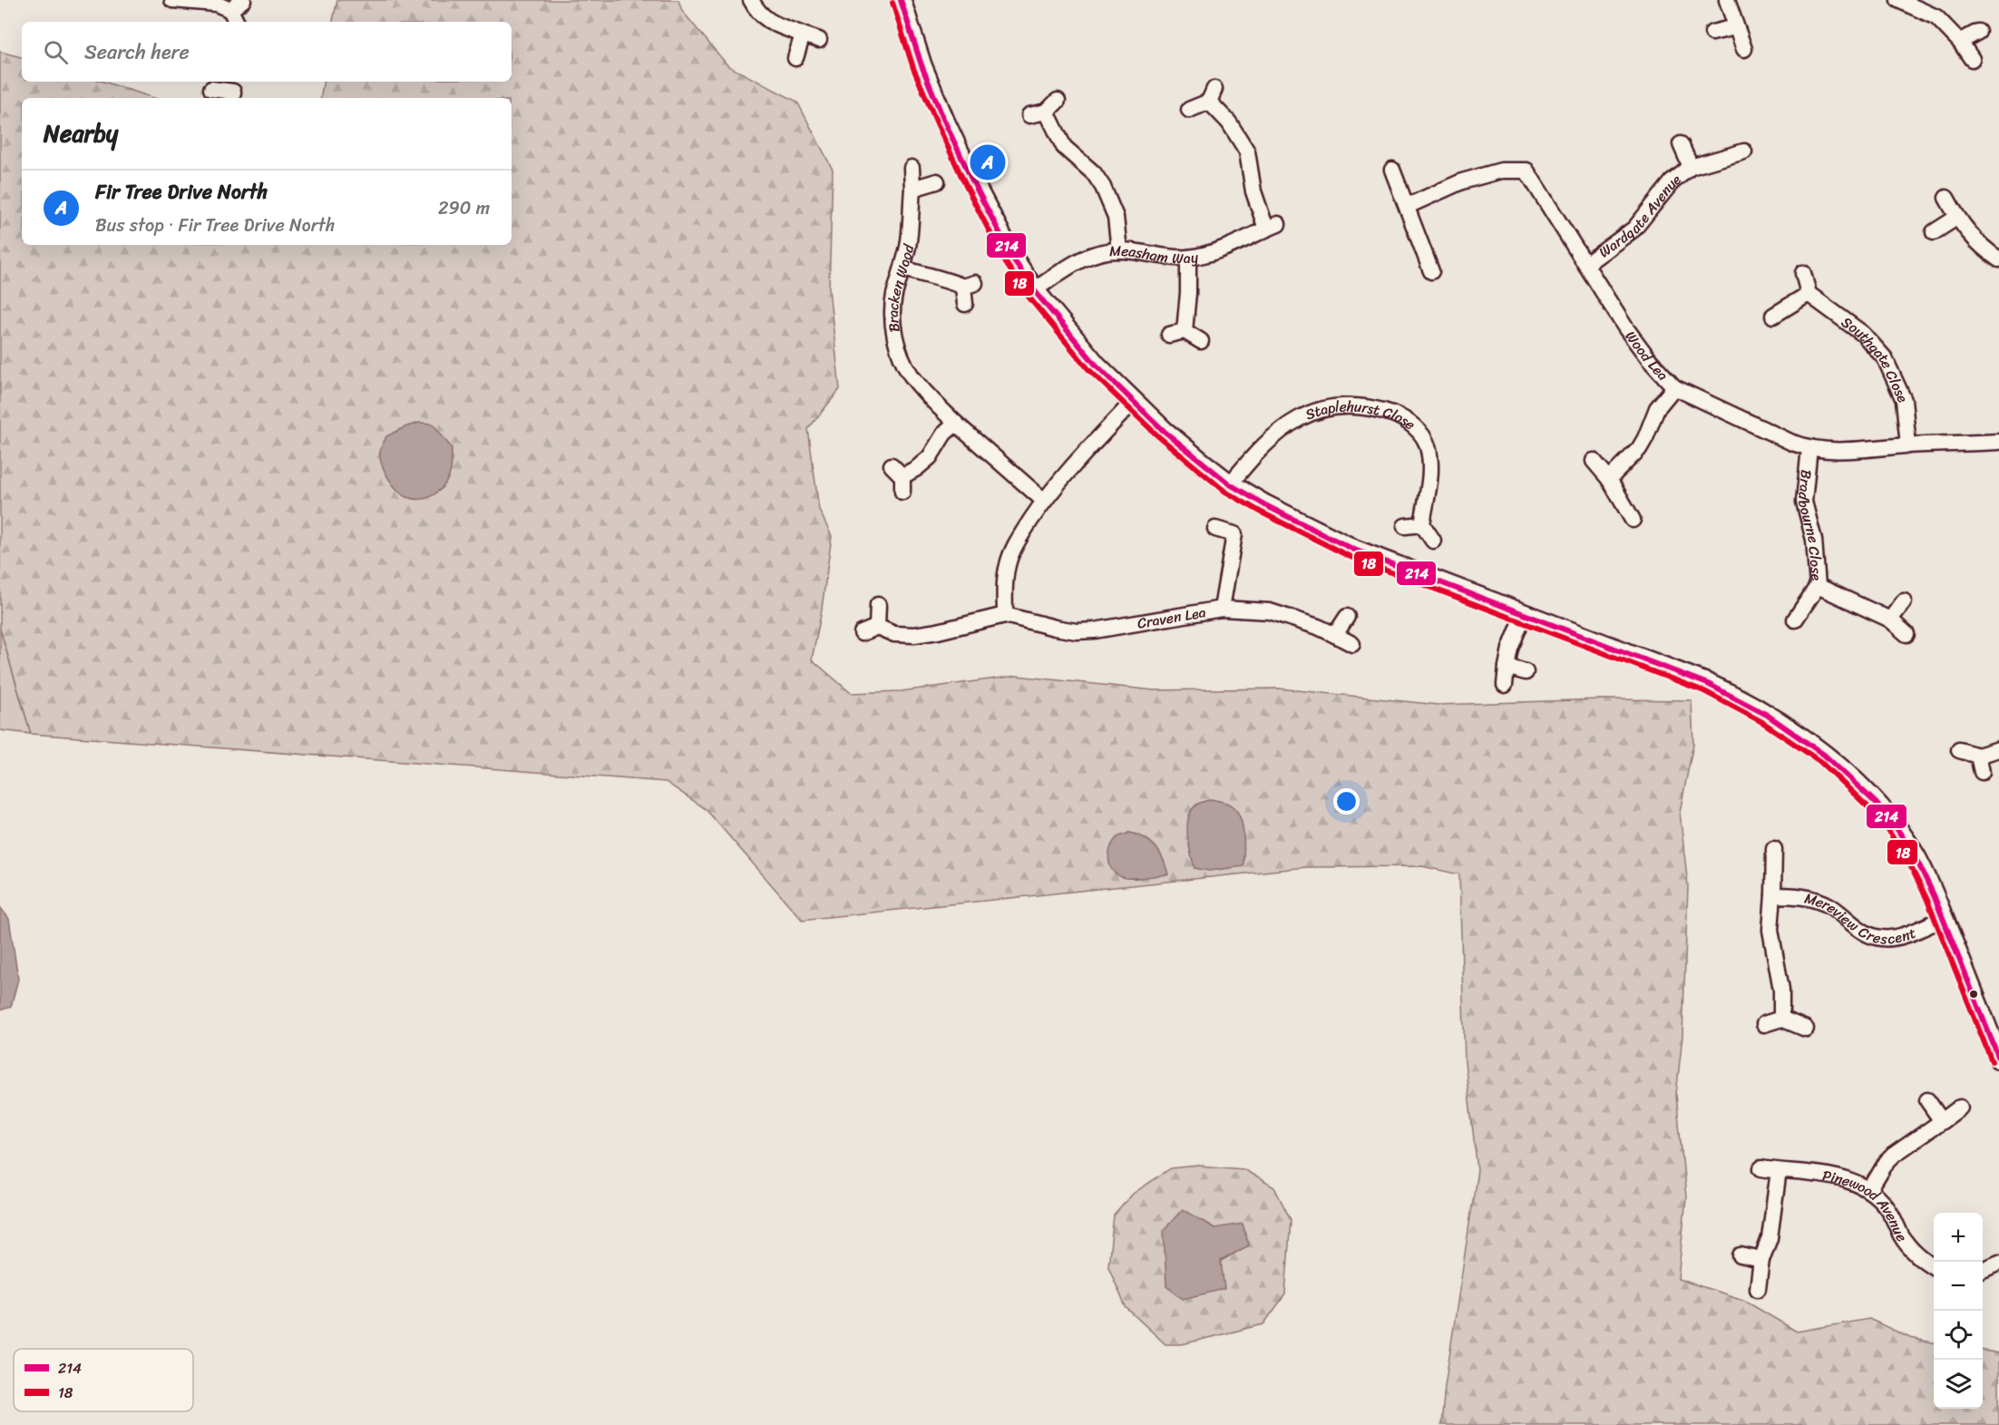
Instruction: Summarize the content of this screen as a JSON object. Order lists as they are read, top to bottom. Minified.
{"streets":{"street":["Wardgate Avenue","Measham Way","Bracken Wood","Wood Lea","Southgate Close","Staplehurst Close","Bradbourne Close","Craven Lea","Mereview Crescent","Pinewood Avenue"]},"crossings":[["Wardgate Avenue","Wood Lea"],["Wood Lea","Southgate Close"],["Wood Lea","Bradbourne Close"]],"lines":["transit line 214","transit line 18"],"legend":["214","18"],"page":{"search":"Search here","heading":"Nearby","pins":"A","list":[{"mark":"A","name":"Fir Tree Drive North","note":"Bus stop · Fir Tree Drive North","value":"290 m"}],"map_buttons":["+","−"]}}
